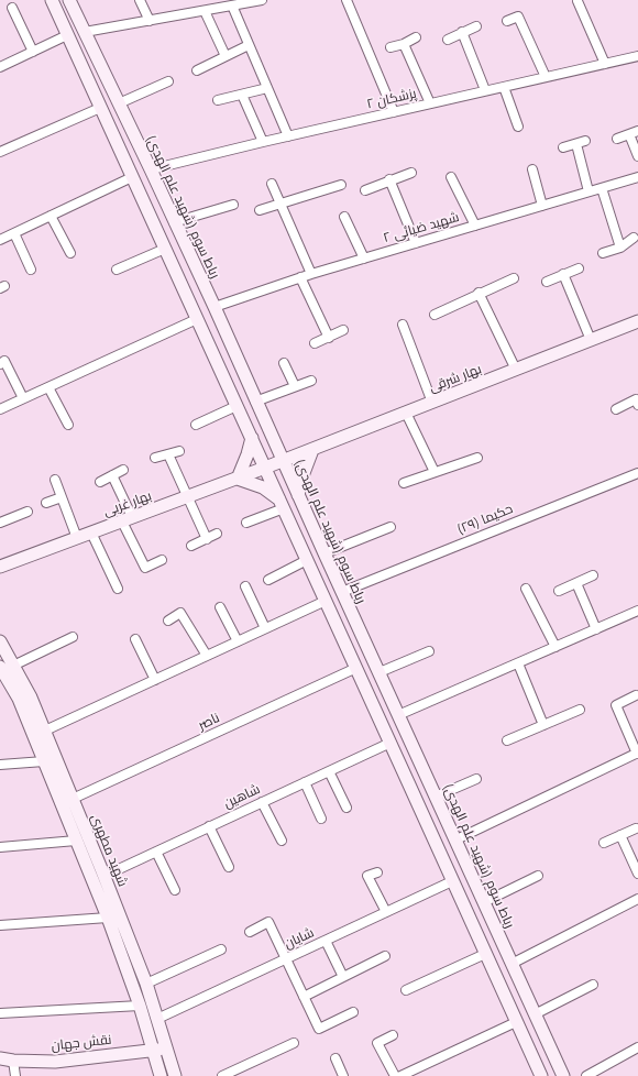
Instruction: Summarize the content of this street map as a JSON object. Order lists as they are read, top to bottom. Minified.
{"streets":{"main road":["رباط سوم (شهید علم الهدی)","بهار شرقی","بهار غربی","شهید مطهری","نقش جهان"],"street":["پزشکان ۲","شهید ضیائی ۲","حکیما (۲۹)","ناصر","شاهین","شایان"]},"crossings":[["پزشکان ۲","رباط سوم (شهید علم الهدی)"],["رباط سوم (شهید علم الهدی)","شهید ضیائی ۲"],["رباط سوم (شهید علم الهدی)","بهار شرقی"],["رباط سوم (شهید علم الهدی)","حکیما (۲۹)"],["بهار شرقی","بهار غربی"],["ناصر","شهید مطهری"],["شاهین","شهید مطهری"],["شهید مطهری","شایان"],["شهید مطهری","نقش جهان"]]}
